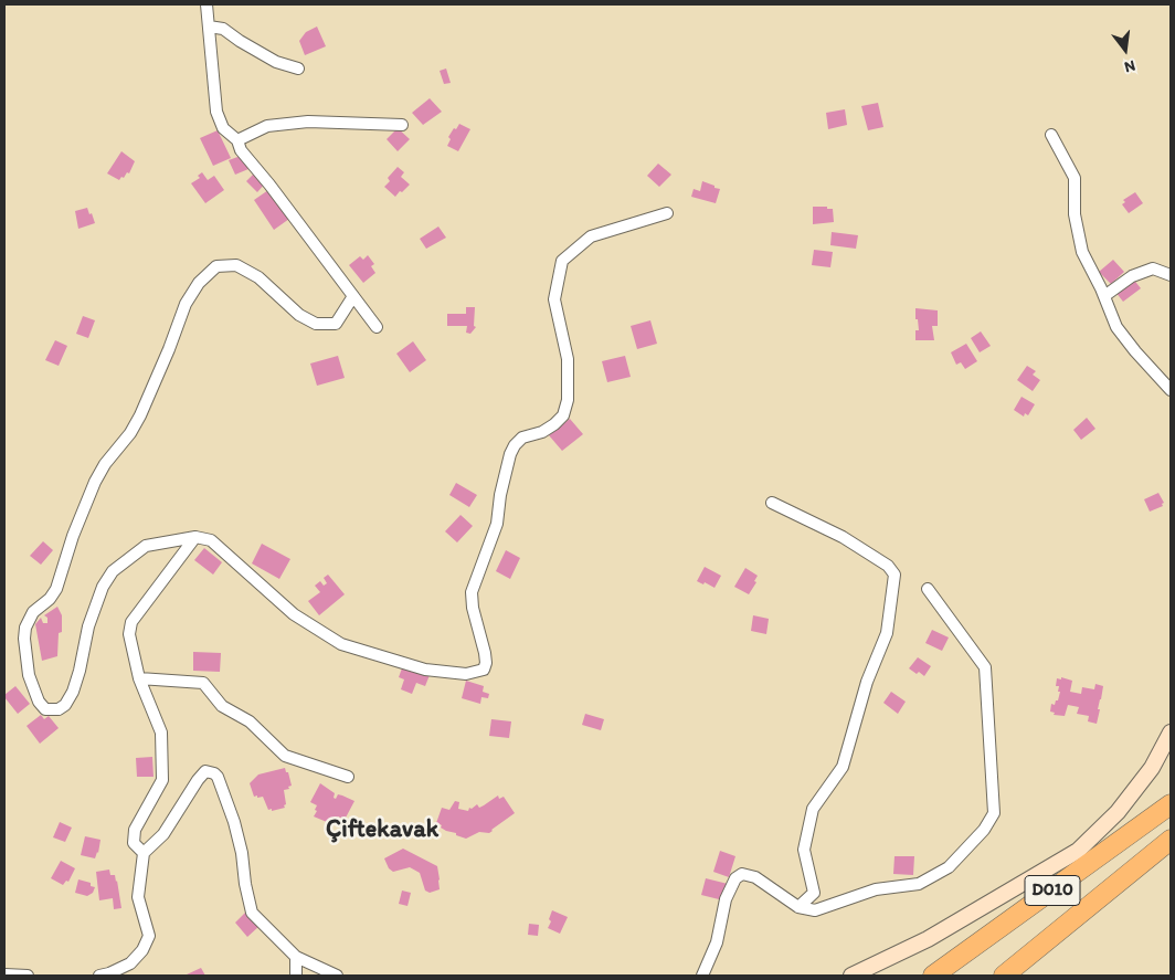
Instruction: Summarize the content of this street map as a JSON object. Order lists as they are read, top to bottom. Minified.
{"streets":{"highway":["D010"]},"districts":["Çiftekavak"],"north":"bottom"}
